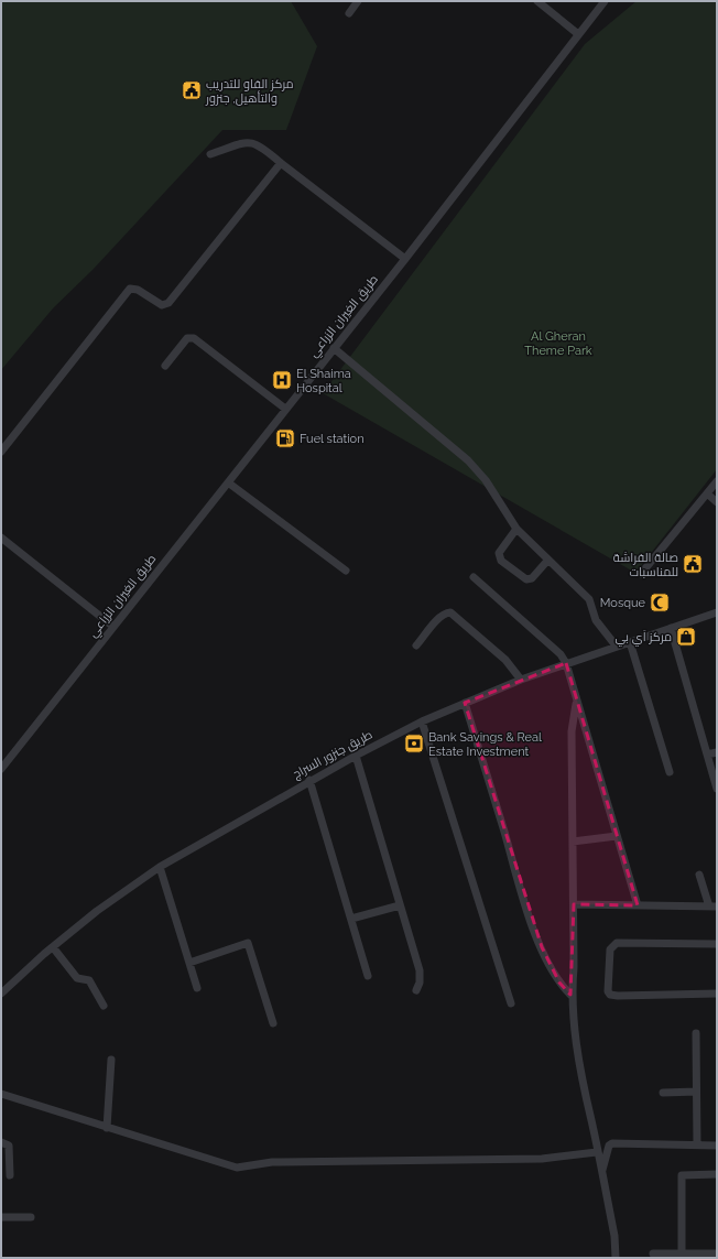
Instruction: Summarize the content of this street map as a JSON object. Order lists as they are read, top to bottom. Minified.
{"streets":{"street":["طريق الغيران الزراعي","طريق جنزور السراج"]},"parks":["Al Gheran Theme Park"],"places":{"public building":["مركز الفاو للتدريب والتأهيل, جنزور","صالة الفراشة للمناسبات"],"hospital":["El Shaima Hospital"],"fuel station":["Fuel station"],"mosque":["Mosque"],"shop":["مركز اَي بي"],"bank":["Bank Savings & Real Estate Investment"]}}
